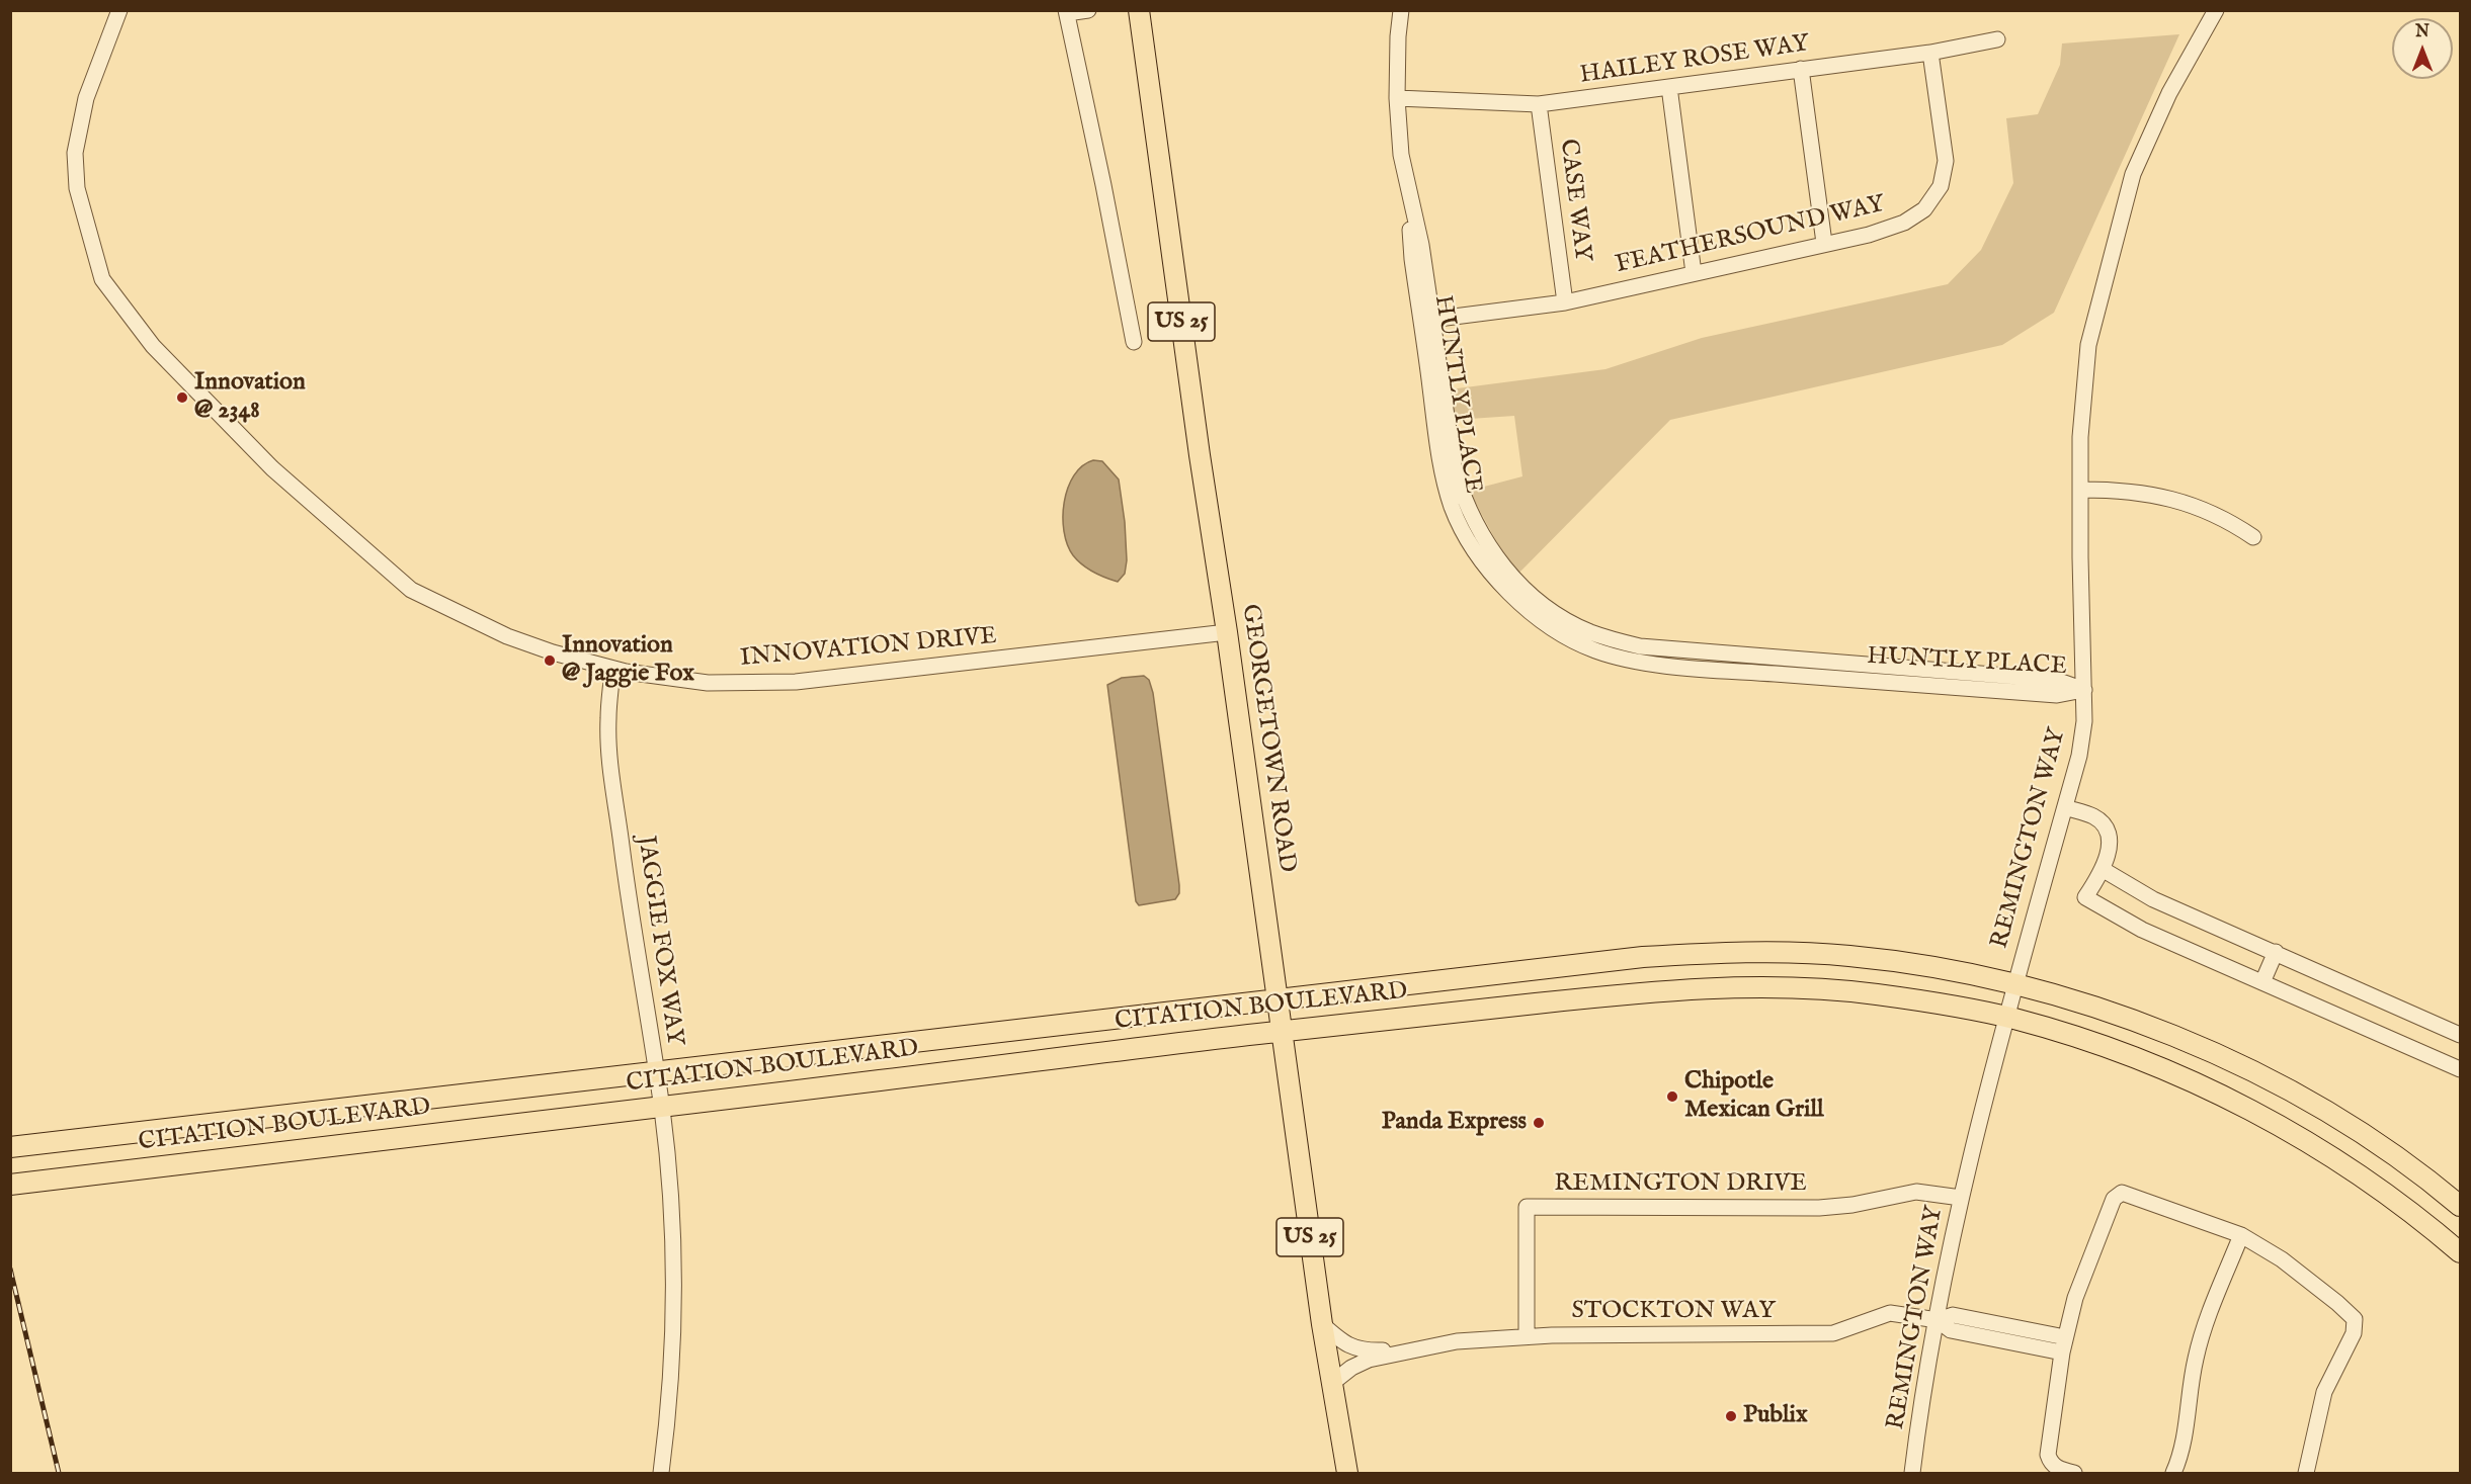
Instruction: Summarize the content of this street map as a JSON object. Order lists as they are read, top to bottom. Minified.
{"streets":{"main road":["US 25","GEORGETOWN ROAD","CITATION BOULEVARD"],"street":["HAILEY ROSE WAY","CASE WAY","FEATHERSOUND WAY","HUNTLY PLACE","INNOVATION DRIVE","REMINGTON WAY","JAGGIE FOX WAY","REMINGTON DRIVE","STOCKTON WAY"]},"crossings":[["HAILEY ROSE WAY","CASE WAY"],["HAILEY ROSE WAY","FEATHERSOUND WAY"],["HAILEY ROSE WAY","HUNTLY PLACE"],["CASE WAY","FEATHERSOUND WAY"],["FEATHERSOUND WAY","HUNTLY PLACE"],["HUNTLY PLACE","REMINGTON WAY"],["INNOVATION DRIVE","GEORGETOWN ROAD"],["INNOVATION DRIVE","JAGGIE FOX WAY"],["GEORGETOWN ROAD","CITATION BOULEVARD"],["GEORGETOWN ROAD","STOCKTON WAY"],["REMINGTON WAY","CITATION BOULEVARD"],["REMINGTON WAY","REMINGTON DRIVE"],["REMINGTON WAY","STOCKTON WAY"],["JAGGIE FOX WAY","CITATION BOULEVARD"],["REMINGTON DRIVE","STOCKTON WAY"]],"places":["Innovation @ 2348","Innovation @ Jaggie Fox","Chipotle Mexican Grill","Panda Express","Publix"],"north":"top"}
